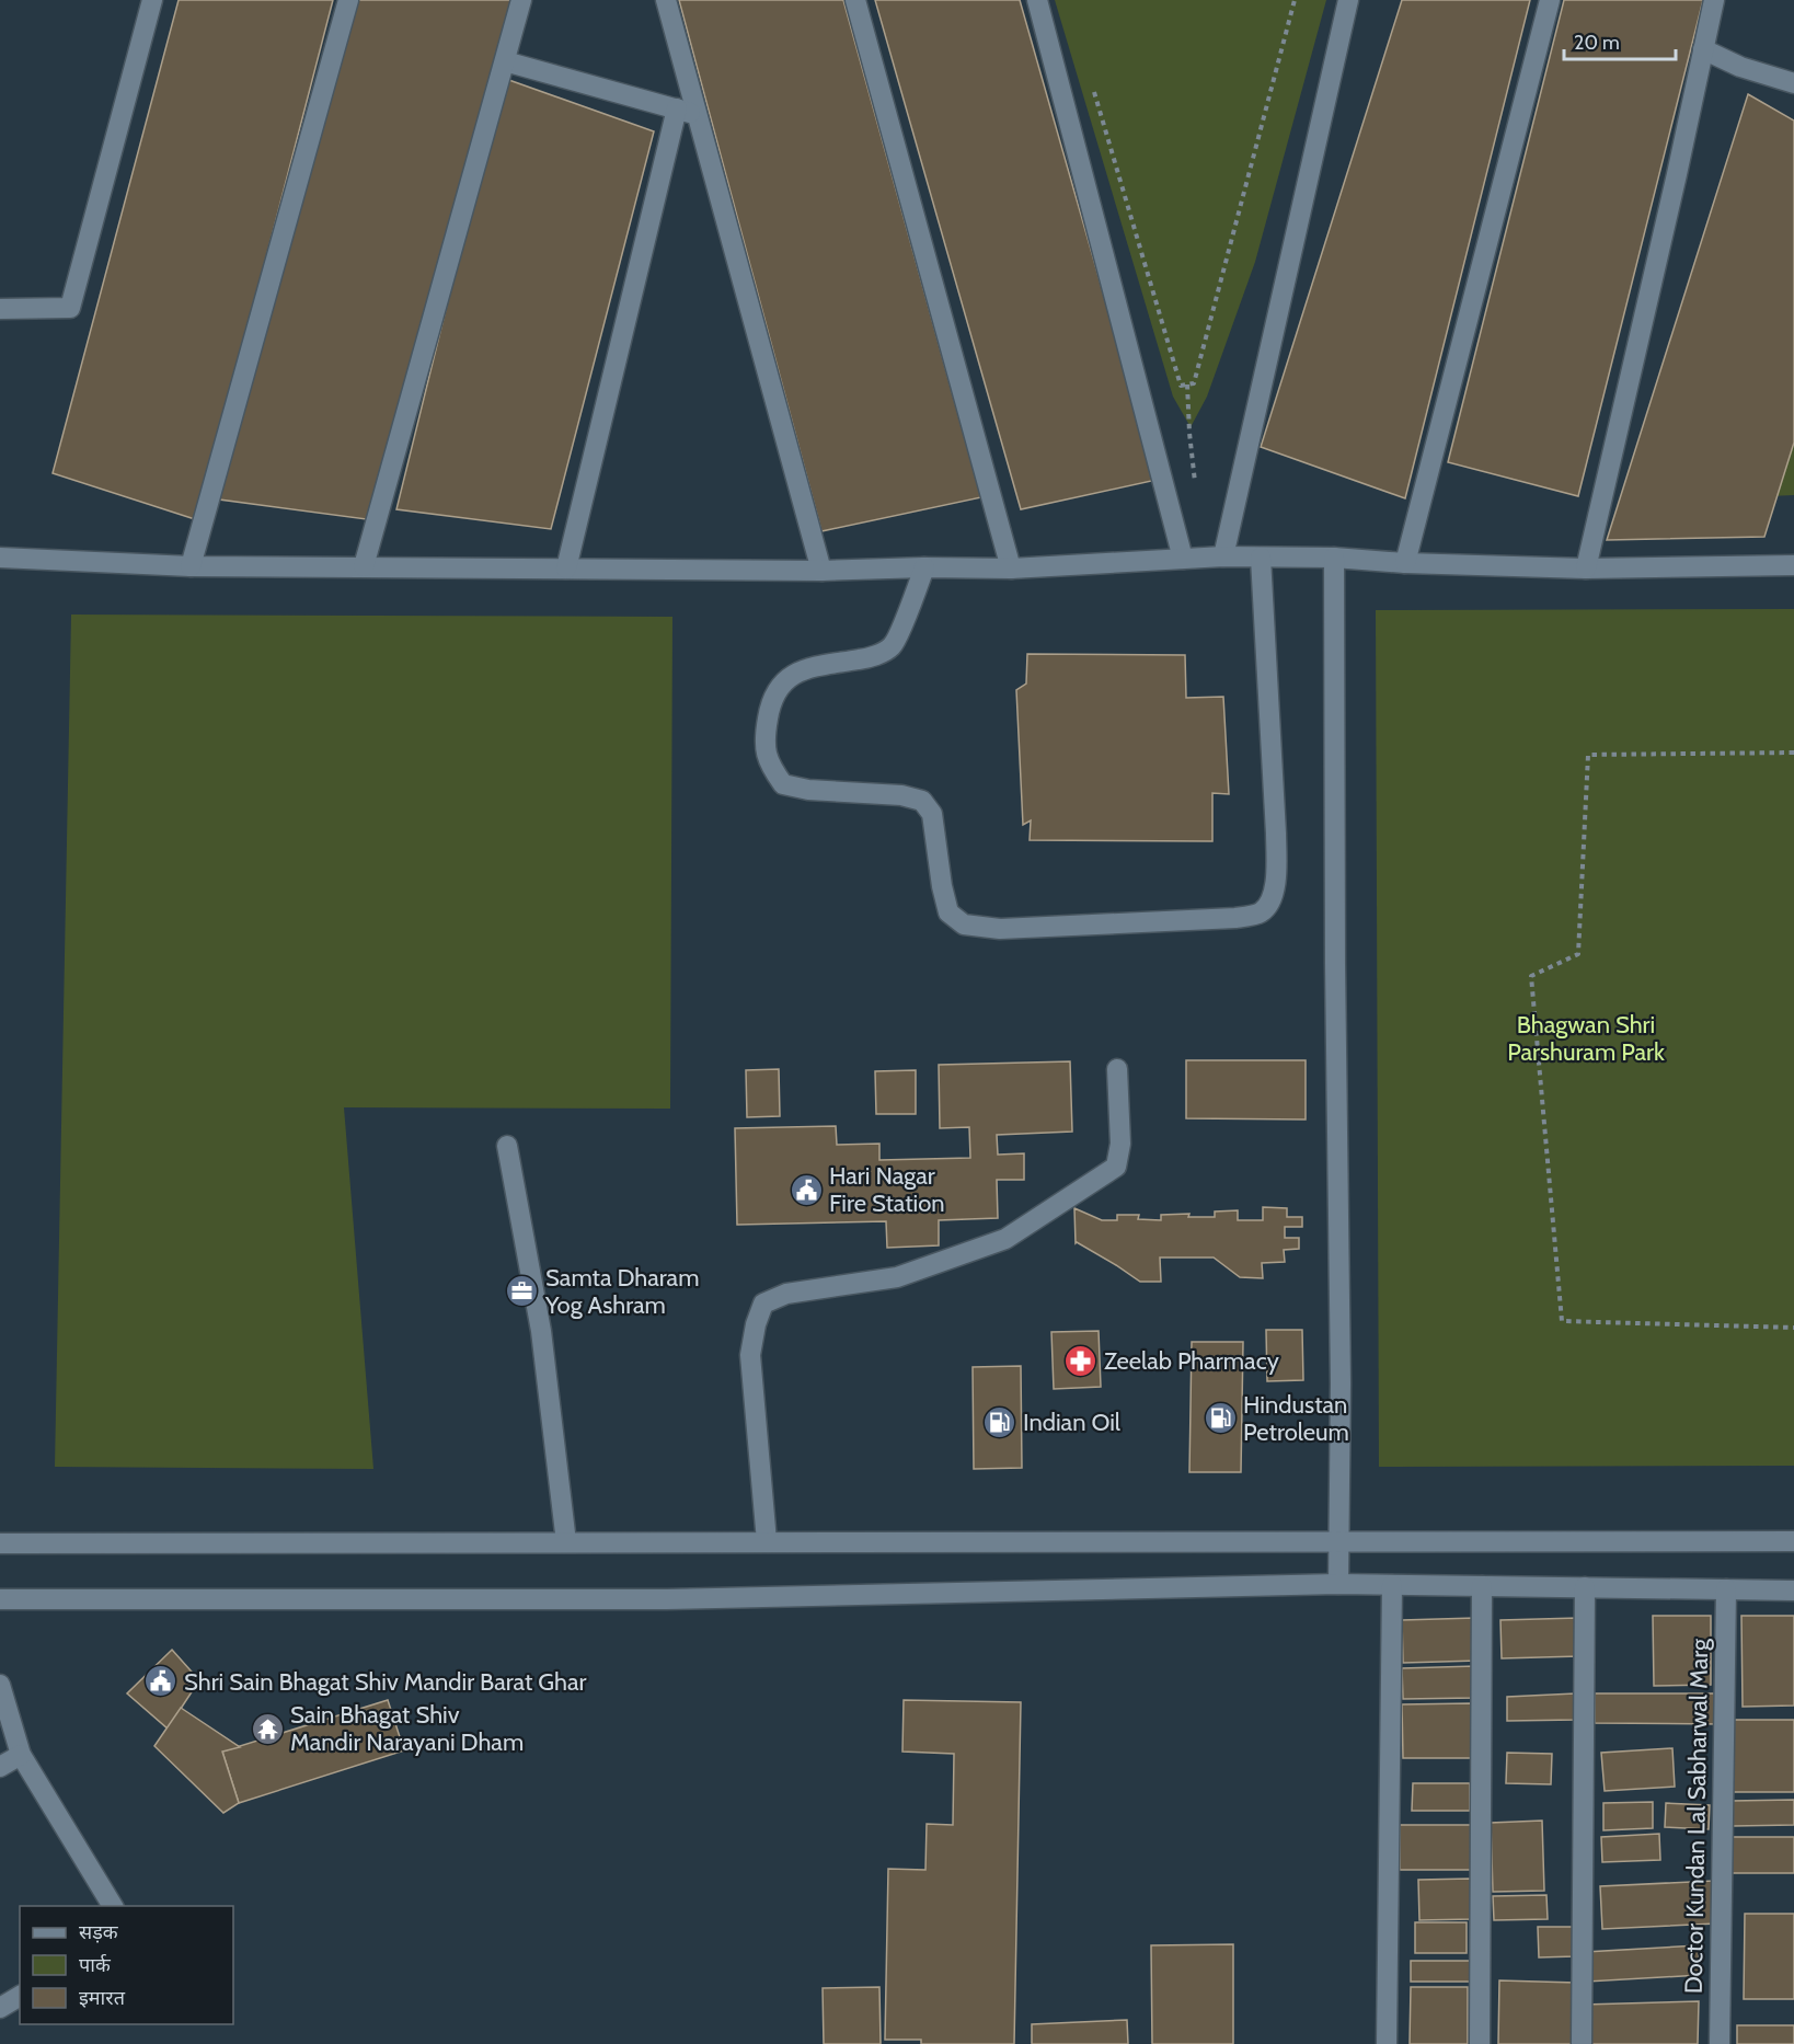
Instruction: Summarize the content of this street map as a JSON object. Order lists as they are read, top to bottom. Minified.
{"streets":{"street":["Doctor Kundan Lal Sabharwal Marg"]},"parks":["Bhagwan Shri Parshuram Park"],"places":{"public building":["Hari Nagar Fire Station","Shri Sain Bhagat Shiv Mandir Barat Ghar"],"office":["Samta Dharam Yog Ashram"],"pharmacy":["Zeelab Pharmacy"],"fuel station":["Hindustan Petroleum","Indian Oil"],"temple":["Sain Bhagat Shiv Mandir Narayani Dham"]},"legend":["सड़क","पार्क","इमारत"],"scale_bar":"20 m"}
